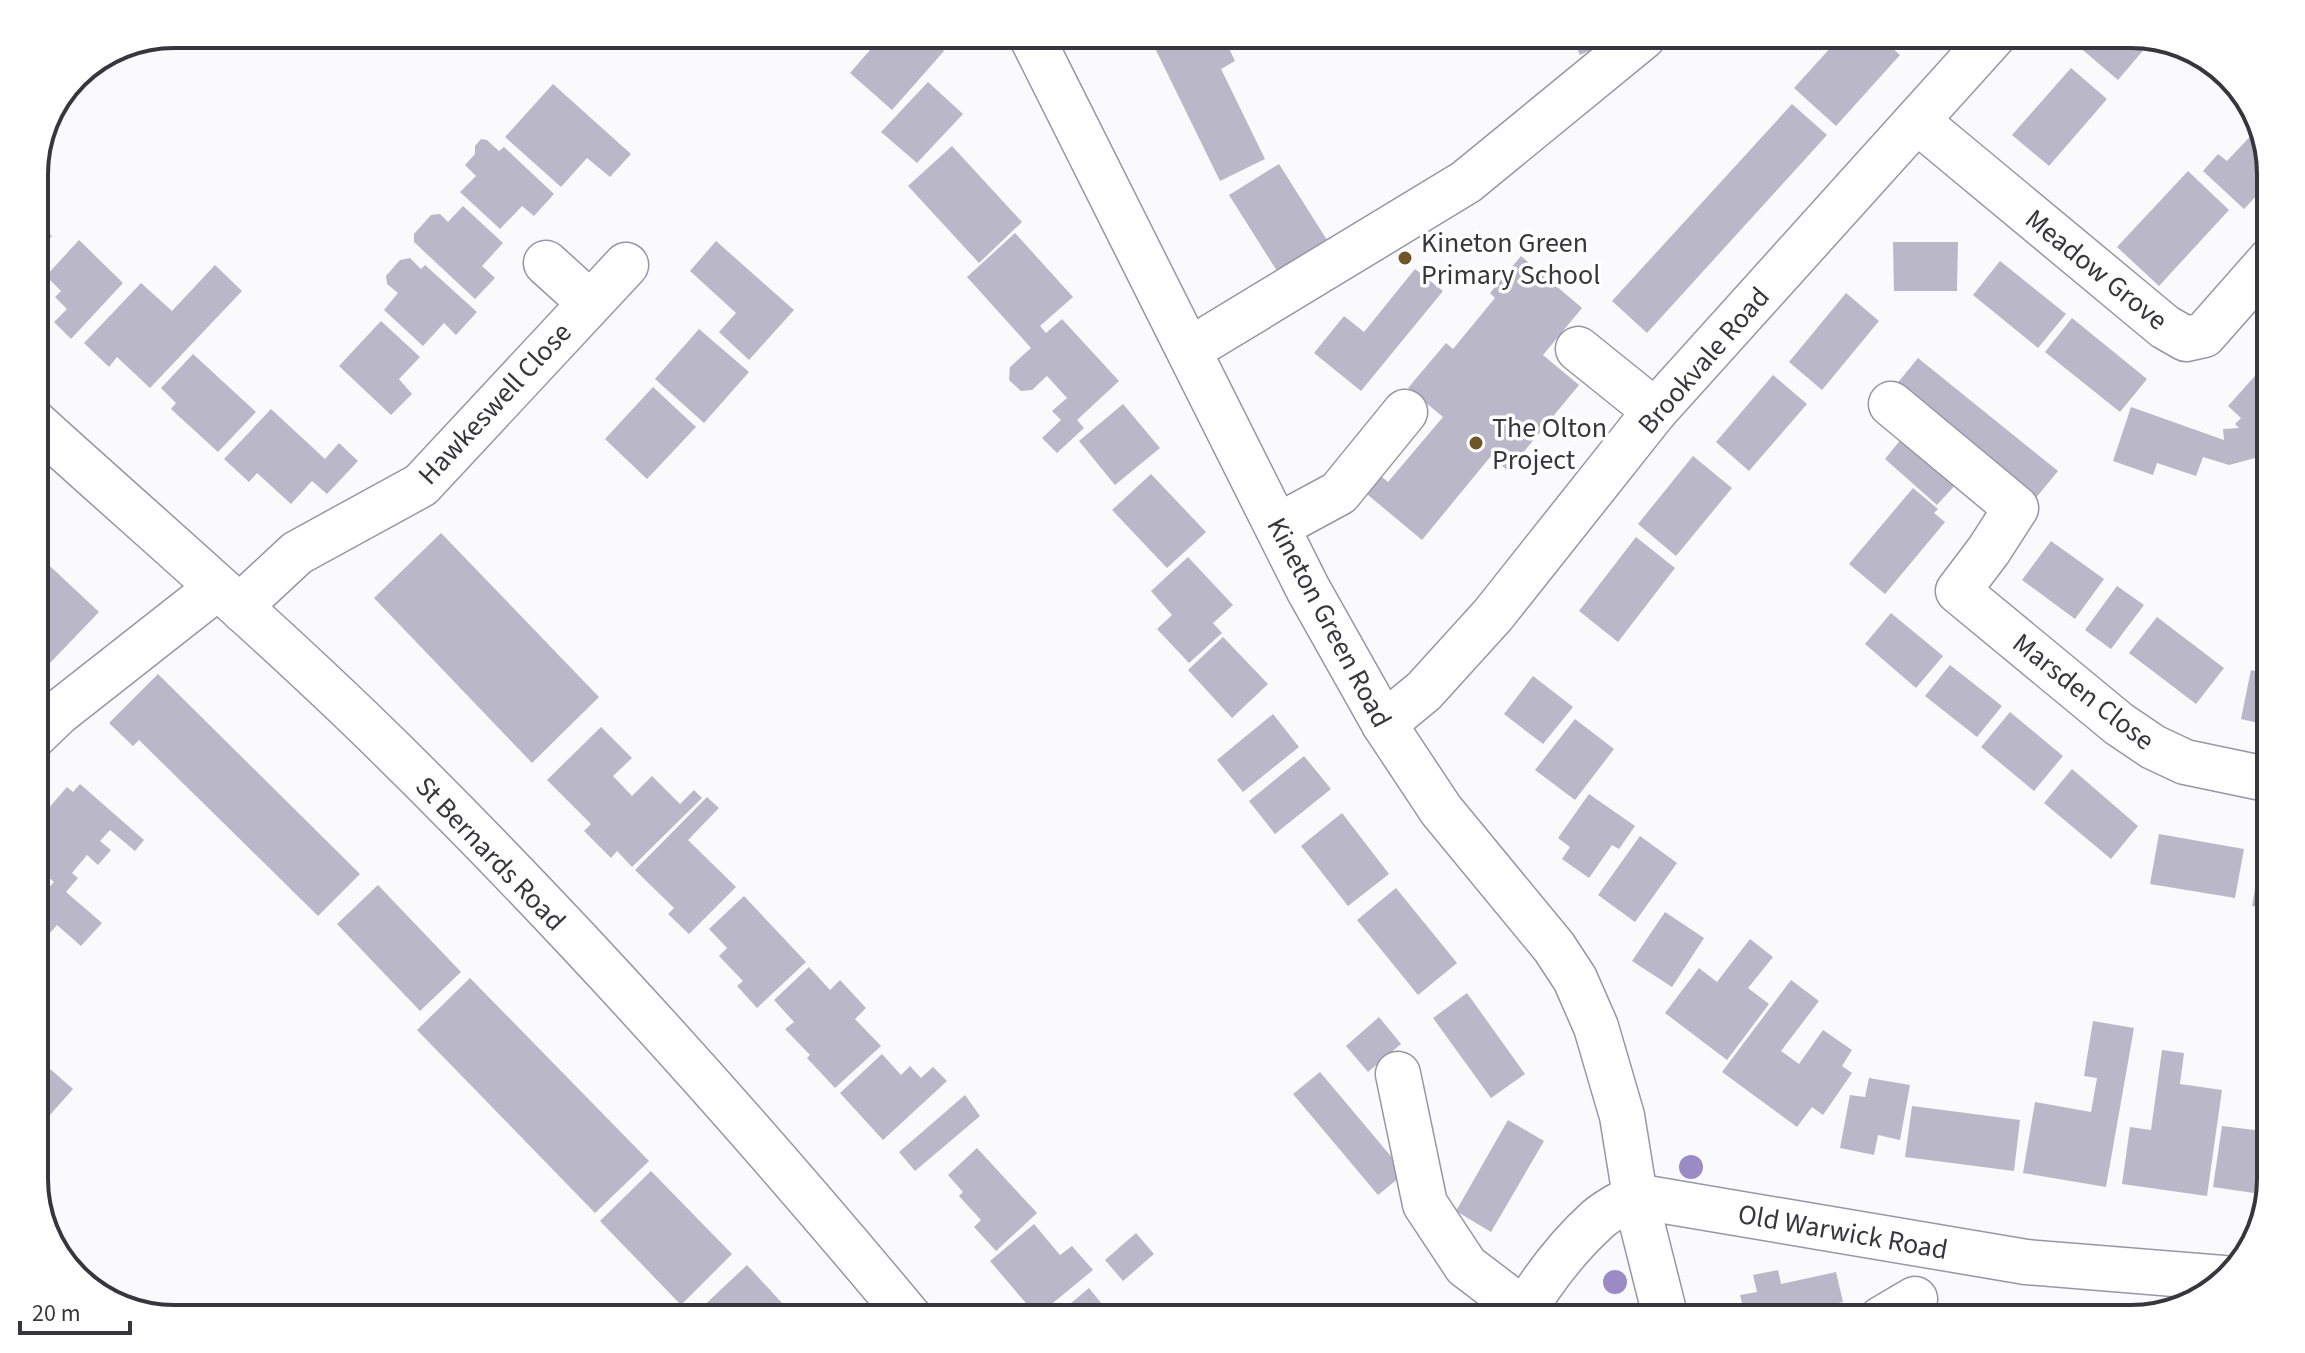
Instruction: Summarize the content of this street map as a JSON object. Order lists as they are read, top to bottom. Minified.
{"streets":{"street":["Meadow Grove","Brookvale Road","Hawkeswell Close","Kineton Green Road","Marsden Close","St Bernards Road","Old Warwick Road"]},"crossings":[["Meadow Grove","Brookvale Road"],["Brookvale Road","Kineton Green Road"],["Hawkeswell Close","St Bernards Road"],["Kineton Green Road","Old Warwick Road"]],"places":["Kineton Green Primary School","The Olton Project"],"scale_bar":"20 m"}
